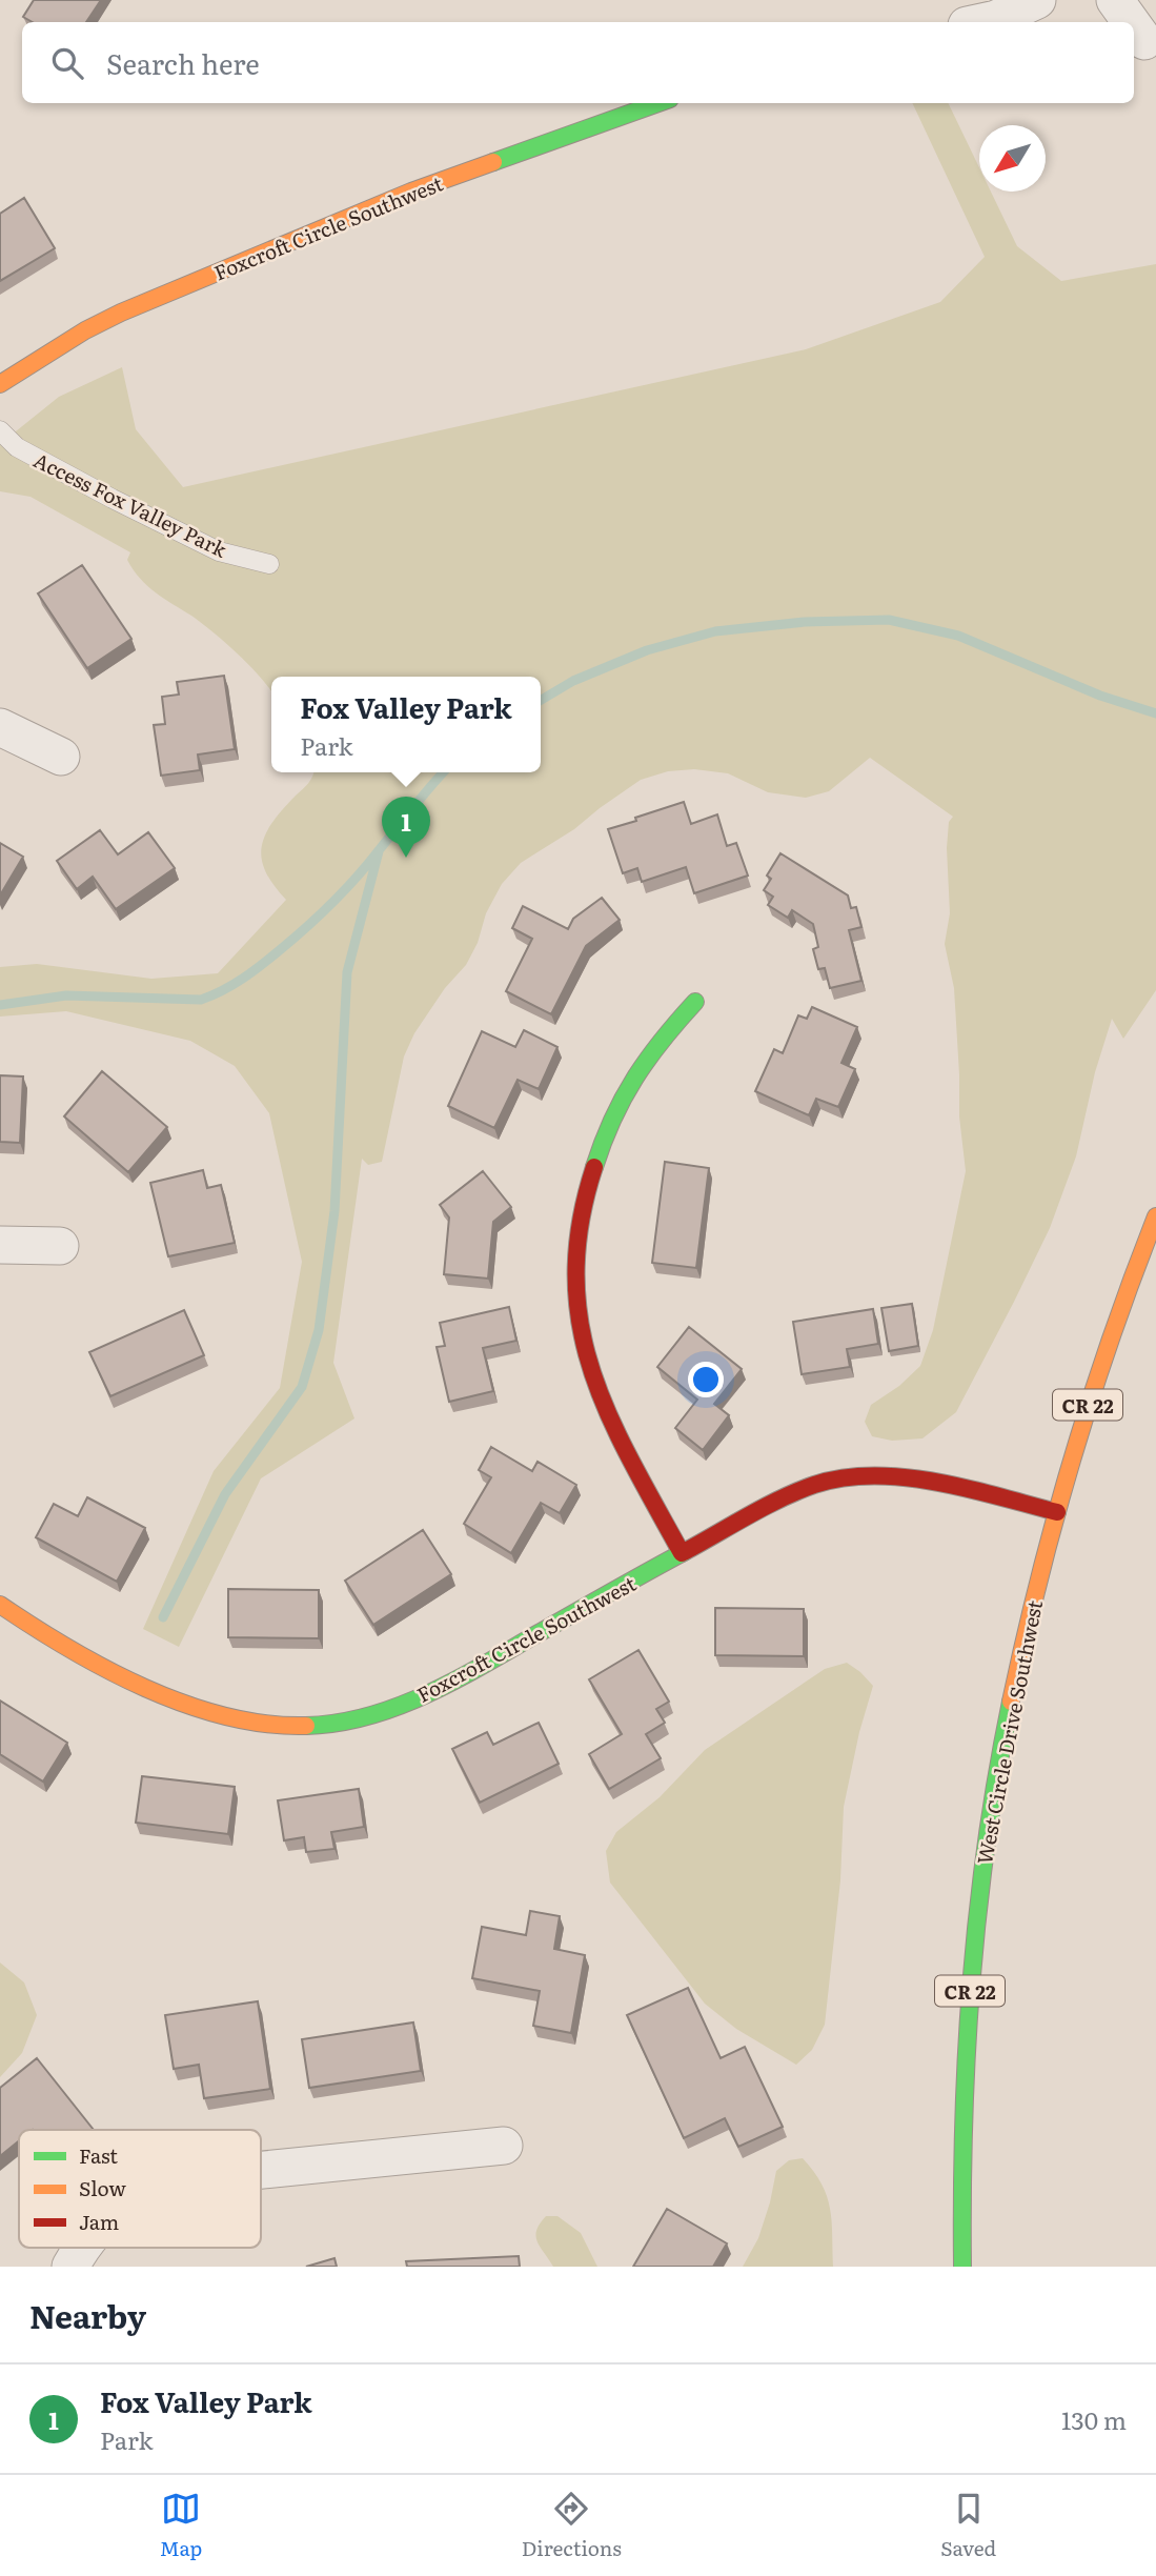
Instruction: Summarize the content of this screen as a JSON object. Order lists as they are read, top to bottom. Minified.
{"streets":{"street":["Foxcroft Circle Southwest","CR 22","West Circle Drive Southwest"],"lane":["Access Fox Valley Park"]},"crossings":[["Foxcroft Circle Southwest","West Circle Drive Southwest"]],"legend":["Fast","Slow","Jam"],"north":"bottom left","page":{"search":"Search here","popup":["Fox Valley Park","Park"],"pins":"1","heading":"Nearby","list":[{"mark":"1","name":"Fox Valley Park","note":"Park","value":"130 m"}],"nav":["Map","Directions","Saved"]}}
